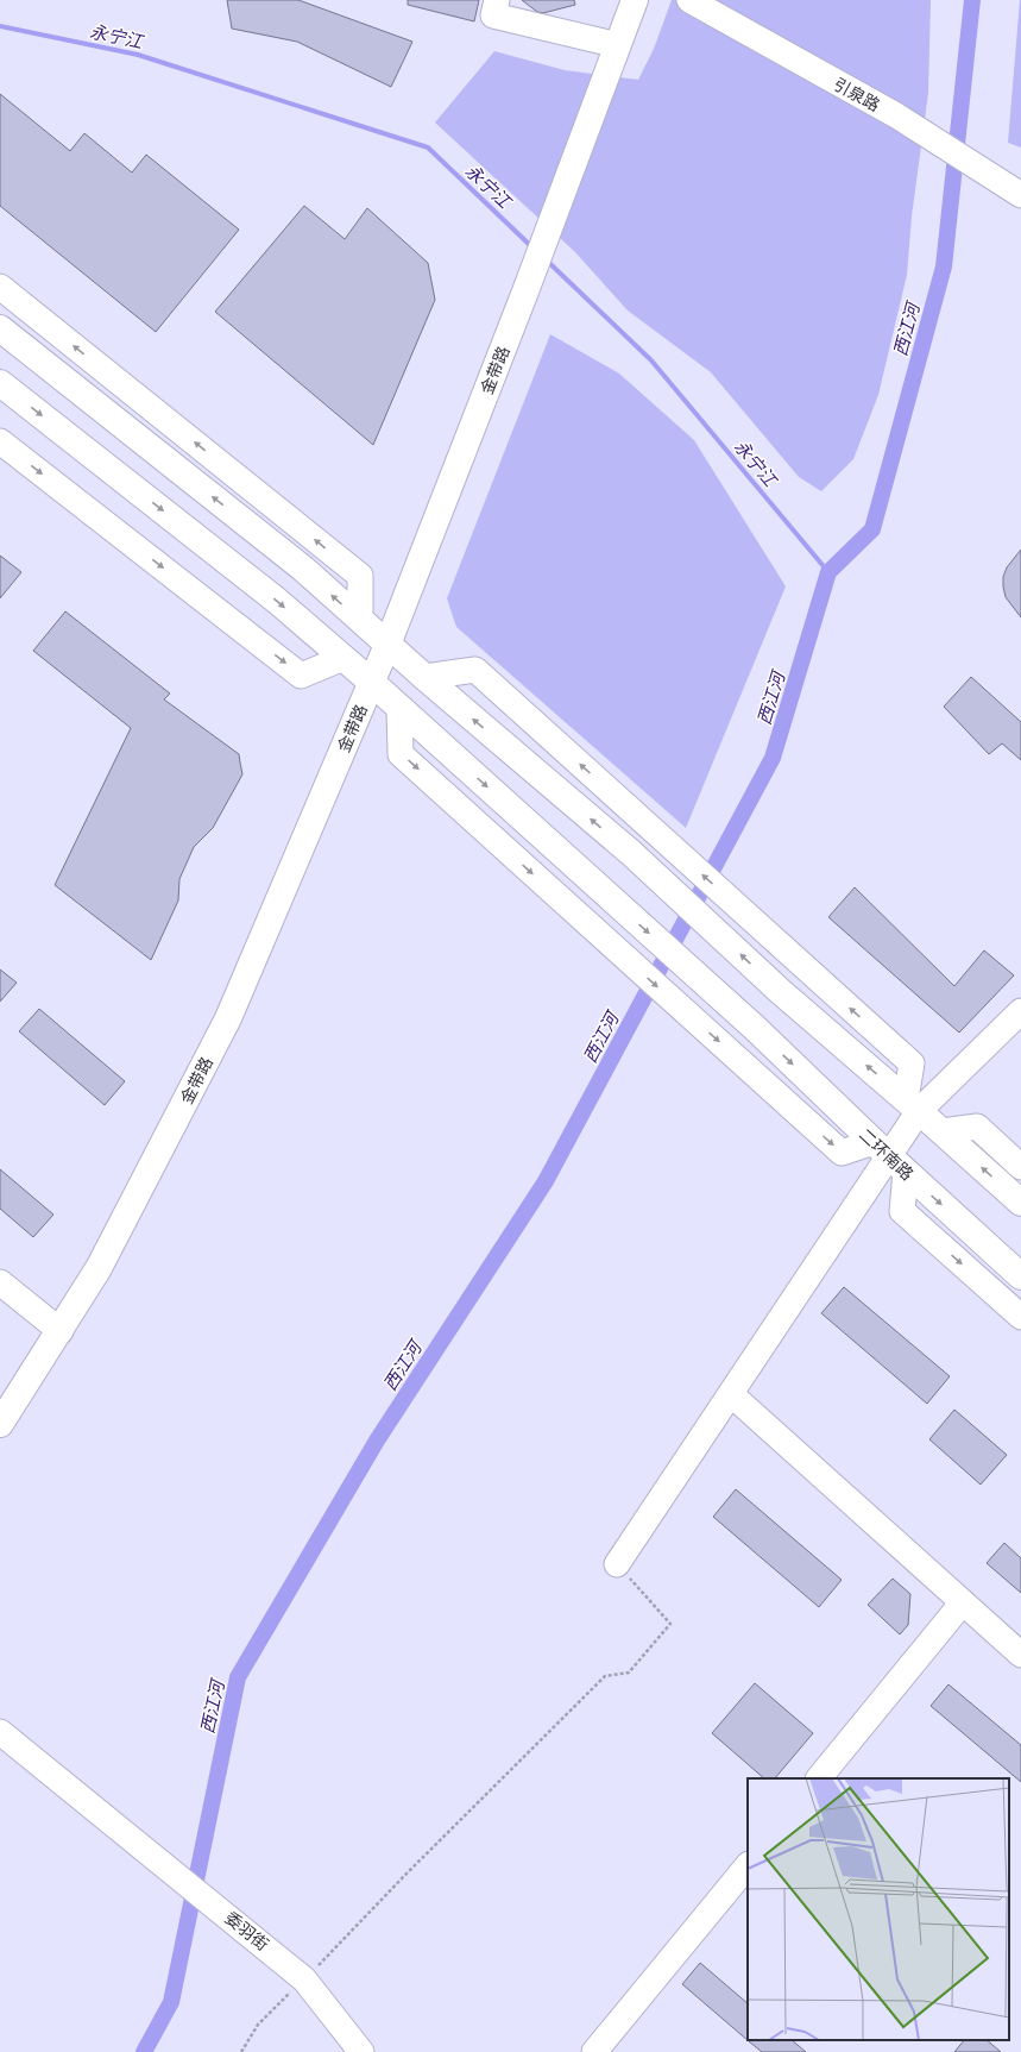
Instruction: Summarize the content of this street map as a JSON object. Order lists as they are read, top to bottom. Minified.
{"streets":{"main road":["金带路","二环南路"],"street":["引泉路","委羽街"]},"crossings":[["金带路","二环南路"]],"water":["永宁江","西江河"]}
